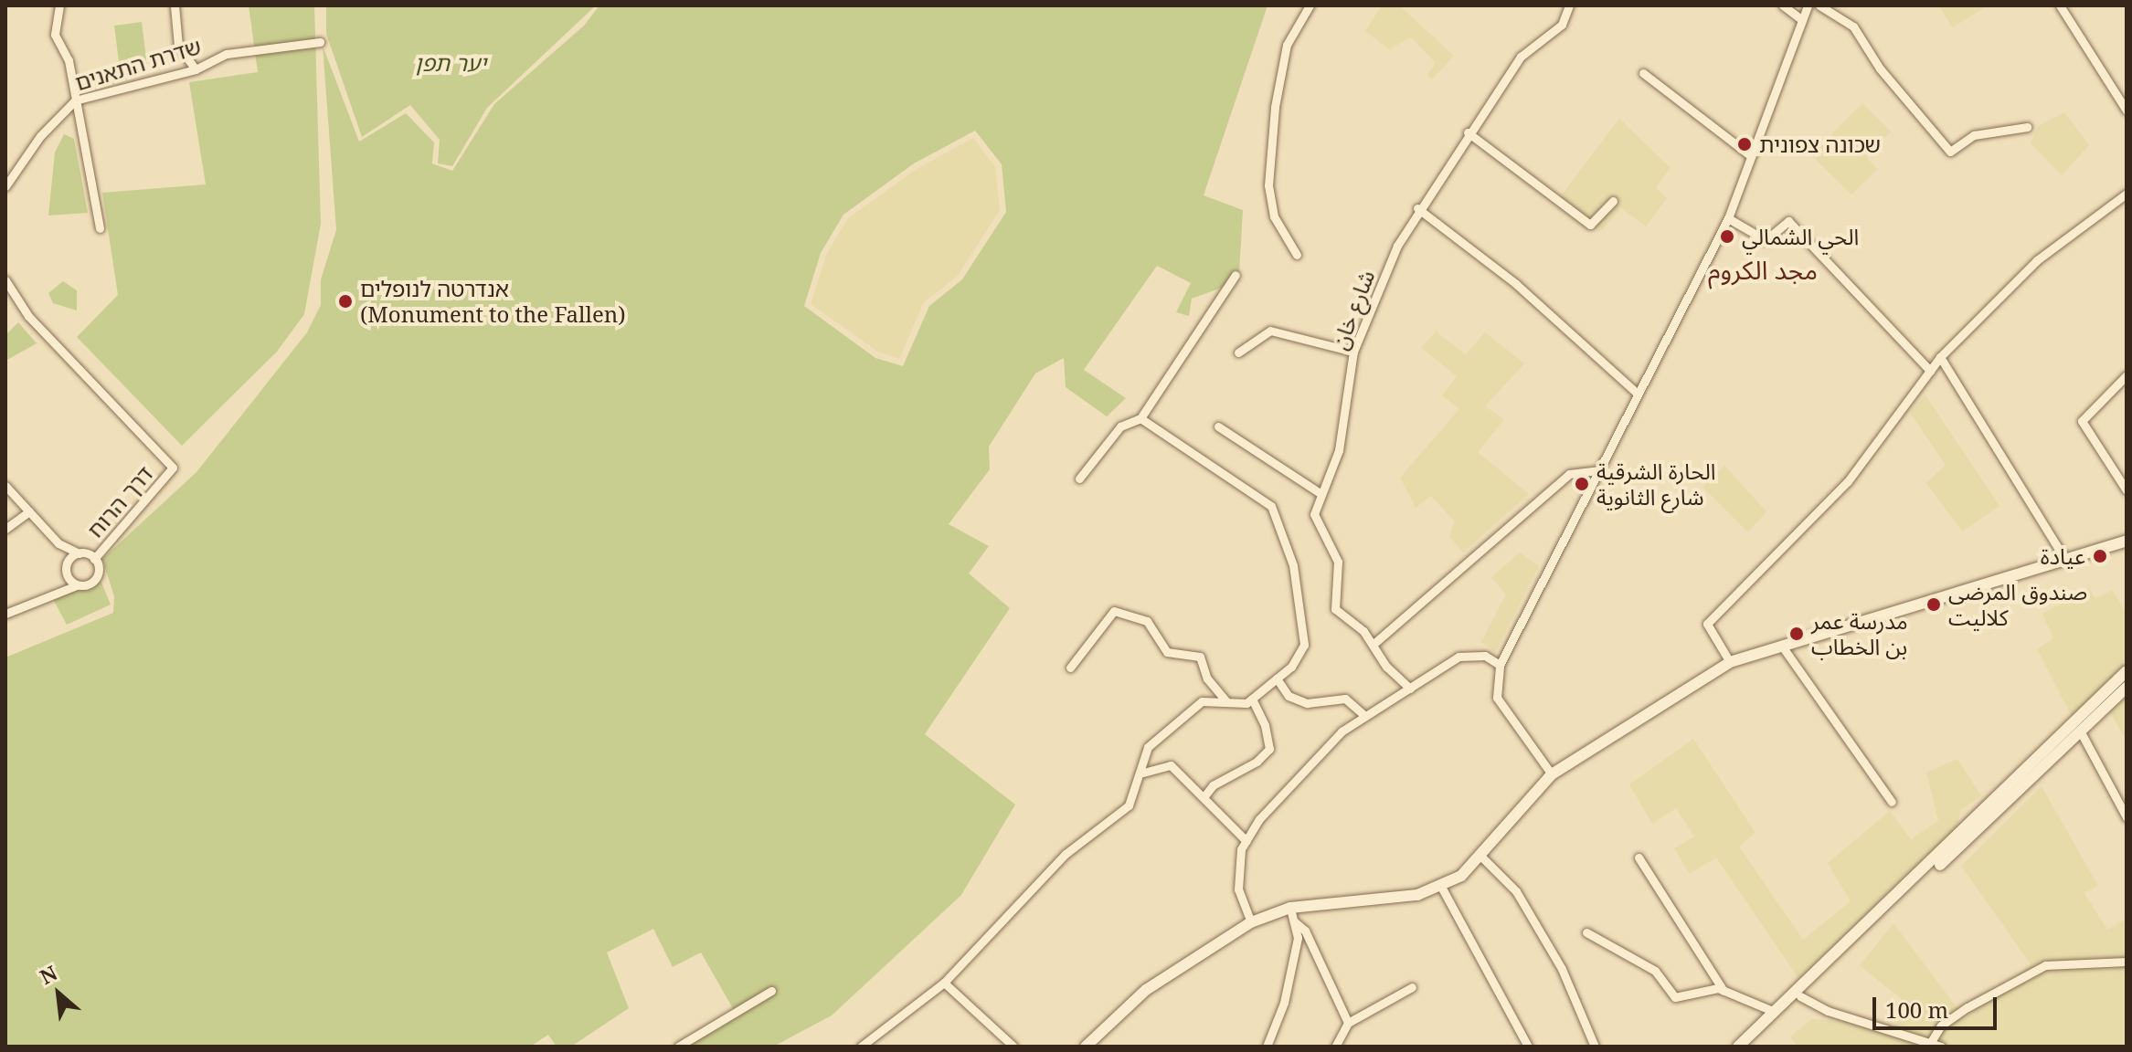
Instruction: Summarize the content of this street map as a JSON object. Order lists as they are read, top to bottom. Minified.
{"streets":{"street":["שדרת התאנים","شارع خان","דרך הרוח"]},"districts":["مجد الكروم"],"parks":["יער תפן"],"places":["שכונה צפונית","الحي الشمالي","אנדרטה לנופלים (Monument to the Fallen)","الحارة الشرقية شارع الثانوية","عيادة","صندوق المرضى كلاليت","مدرسة عمر بن الخطاب"],"scale_bar":"100 m","north":"top left"}
